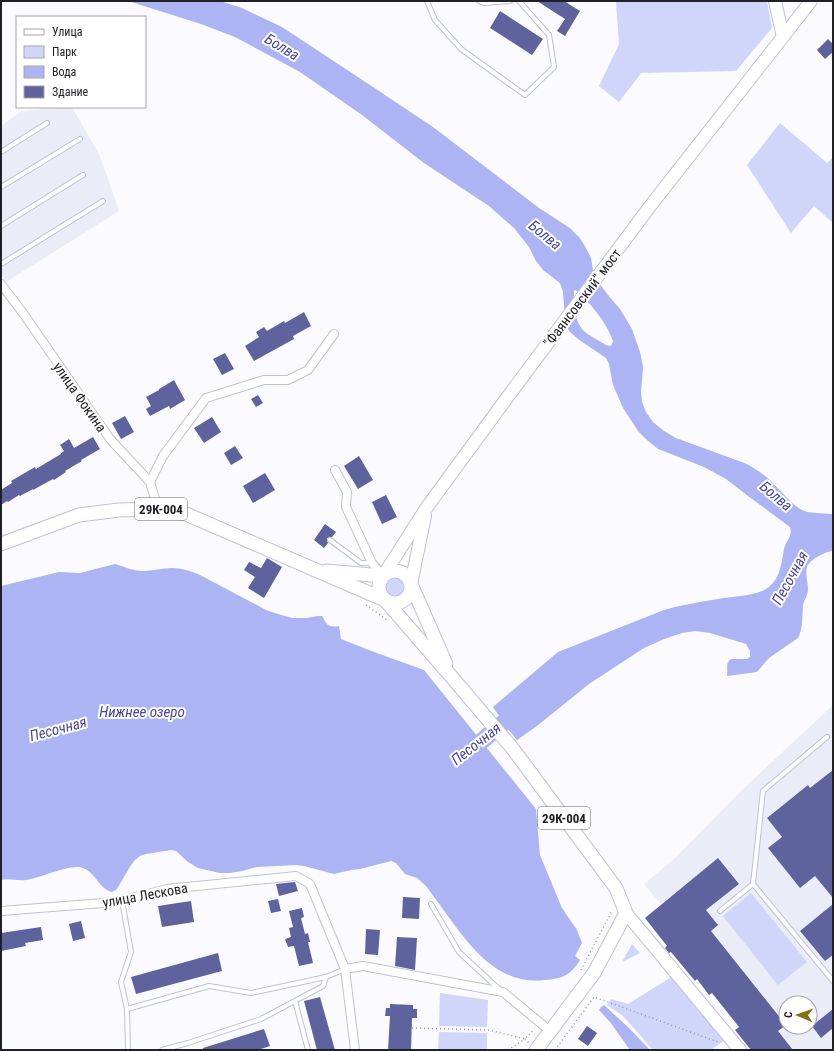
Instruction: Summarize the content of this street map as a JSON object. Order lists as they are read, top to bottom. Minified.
{"streets":{"main road":["\"Фаянсовский\" мост","29К-004"],"street":["улица Фокина","улица Лескова"]},"crossings":[["\"Фаянсовский\" мост","29К-004"],["улица Фокина","29К-004"]],"water":["Болва","Песочная","Нижнее озеро"],"legend":["Улица","Парк","Вода","Здание"],"north":"left"}
